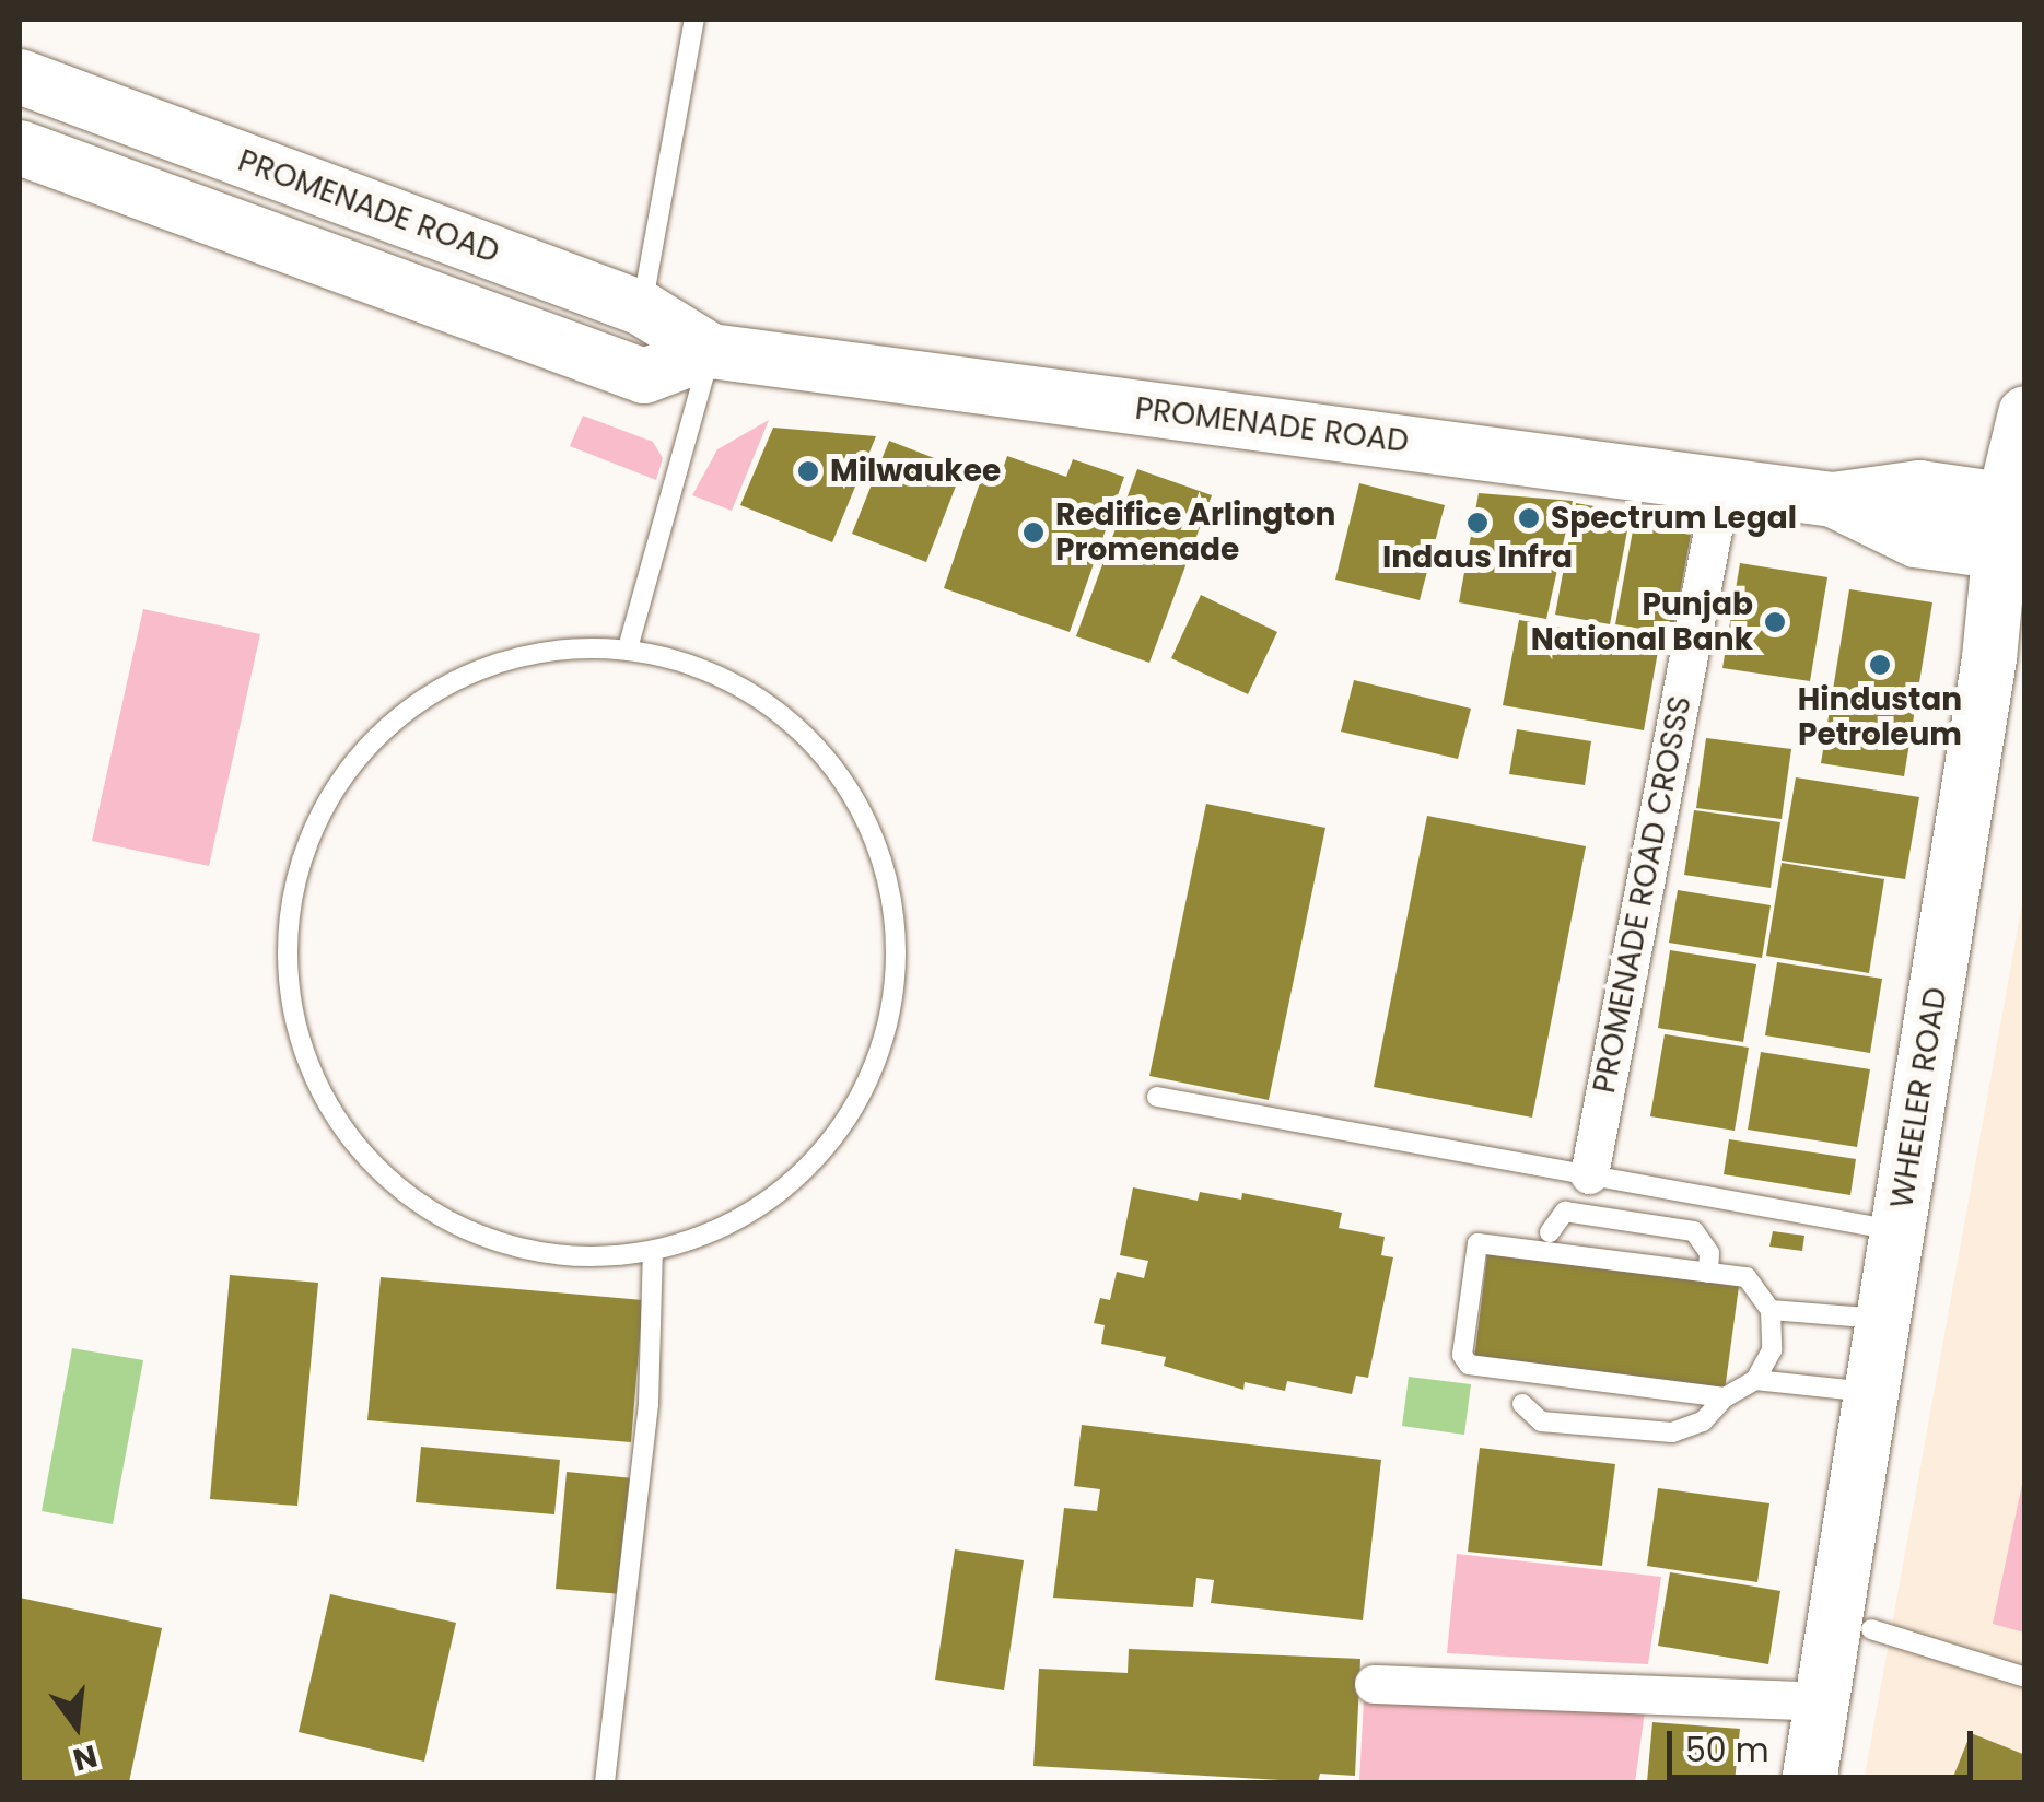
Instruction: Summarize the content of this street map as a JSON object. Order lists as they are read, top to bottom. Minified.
{"streets":{"main road":["PROMENADE ROAD","WHEELER ROAD"],"street":["PROMENADE ROAD CROSSS"]},"crossings":[["PROMENADE ROAD","PROMENADE ROAD CROSSS"],["PROMENADE ROAD","WHEELER ROAD"]],"places":["Milwaukee","Spectrum Legal","Indaus Infra","Redifice Arlington Promenade","Punjab National Bank","Hindustan Petroleum"],"scale_bar":"50 m","north":"bottom"}
